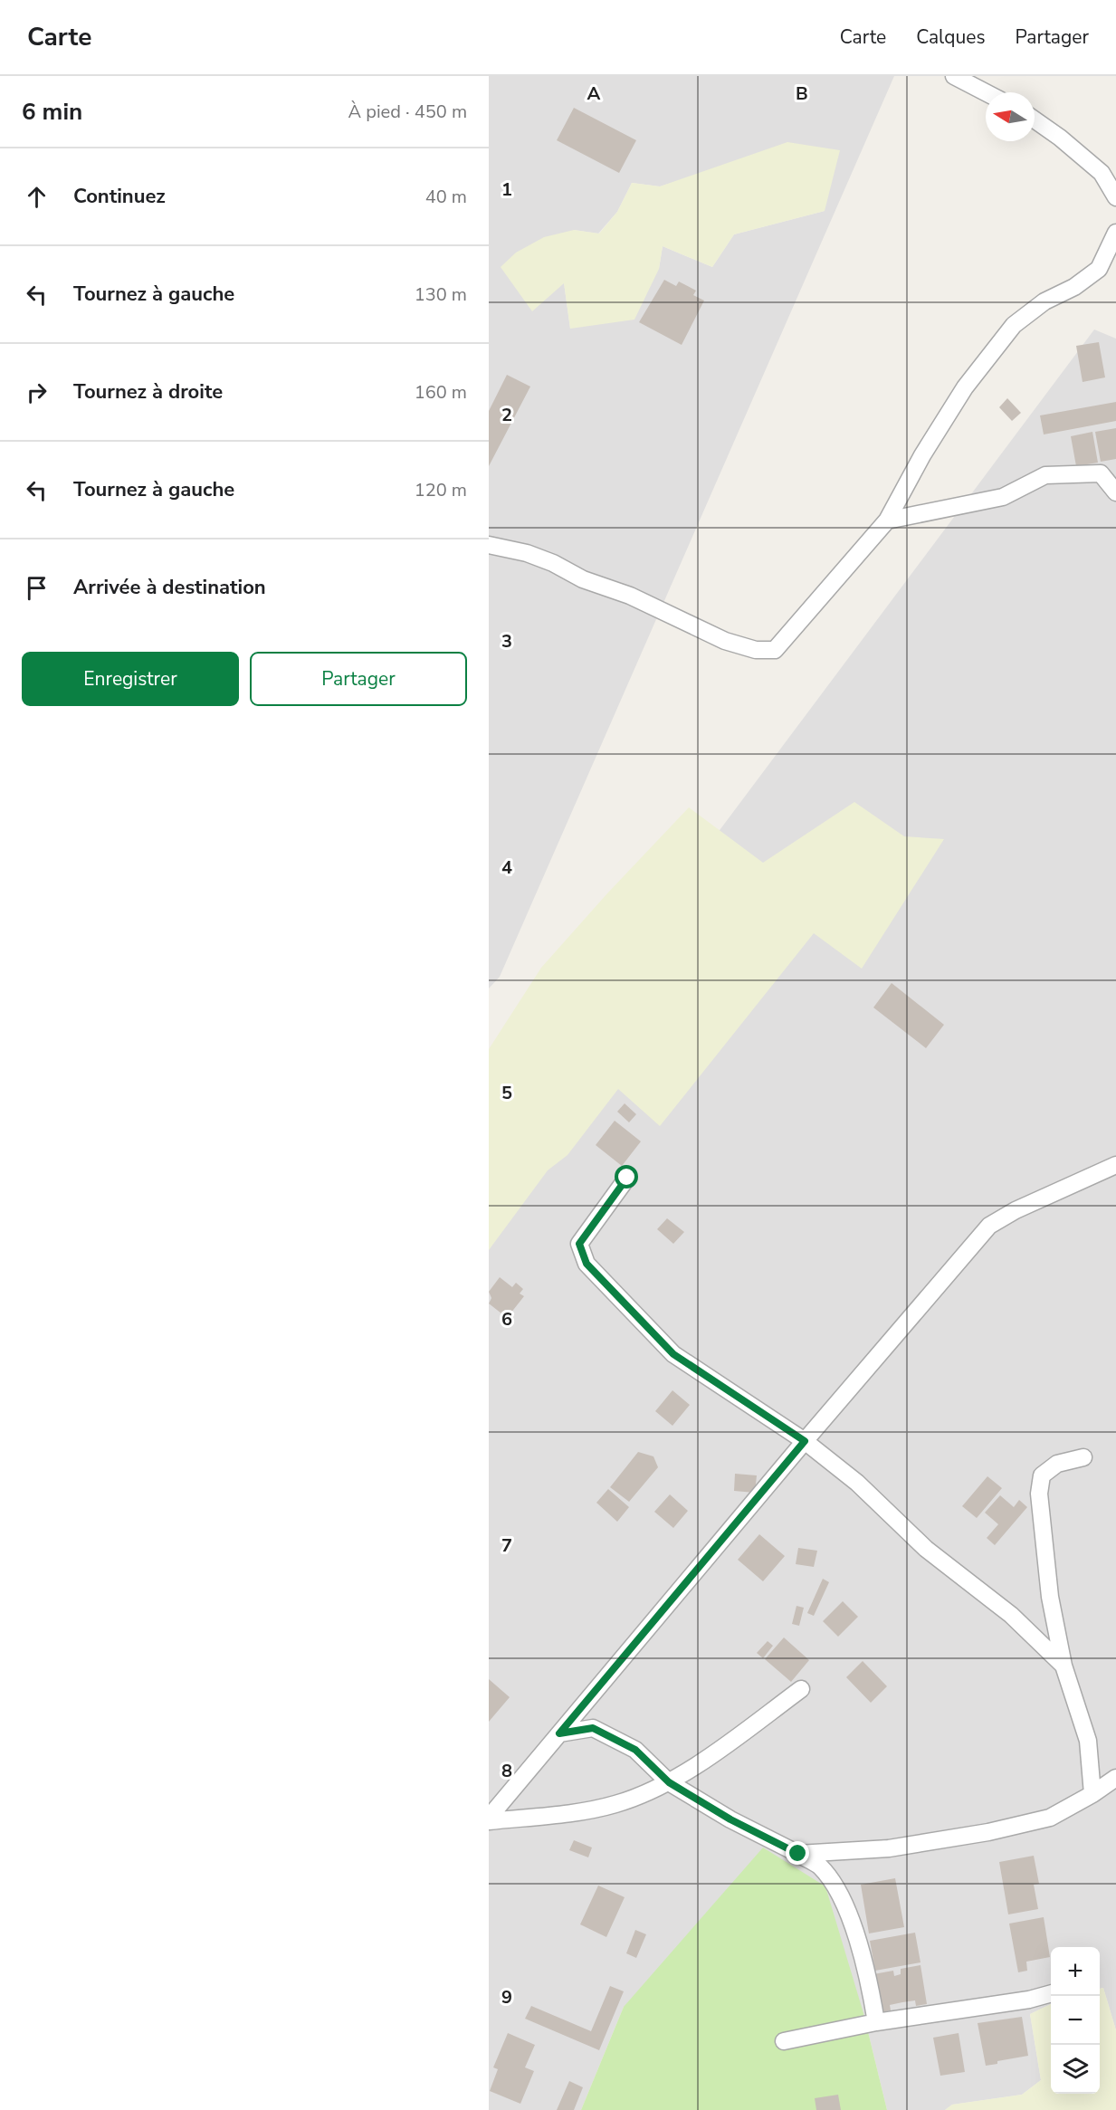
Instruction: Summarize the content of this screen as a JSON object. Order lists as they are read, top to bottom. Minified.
{"north":"left","page":{"header":"Carte","nav":["Carte","Calques","Partager"],"heading":["6 min","À pied · 450 m"],"list":[["Continuez","40 m"],["Tournez à gauche","130 m"],["Tournez à droite","160 m"],["Tournez à gauche","120 m"],"Arrivée à destination"],"buttons":["Enregistrer","Partager"],"map_buttons":["+","−"]},"grid":{"columns":["A","B"],"rows":["1","2","3","4","5","6","7","8","9"]}}
